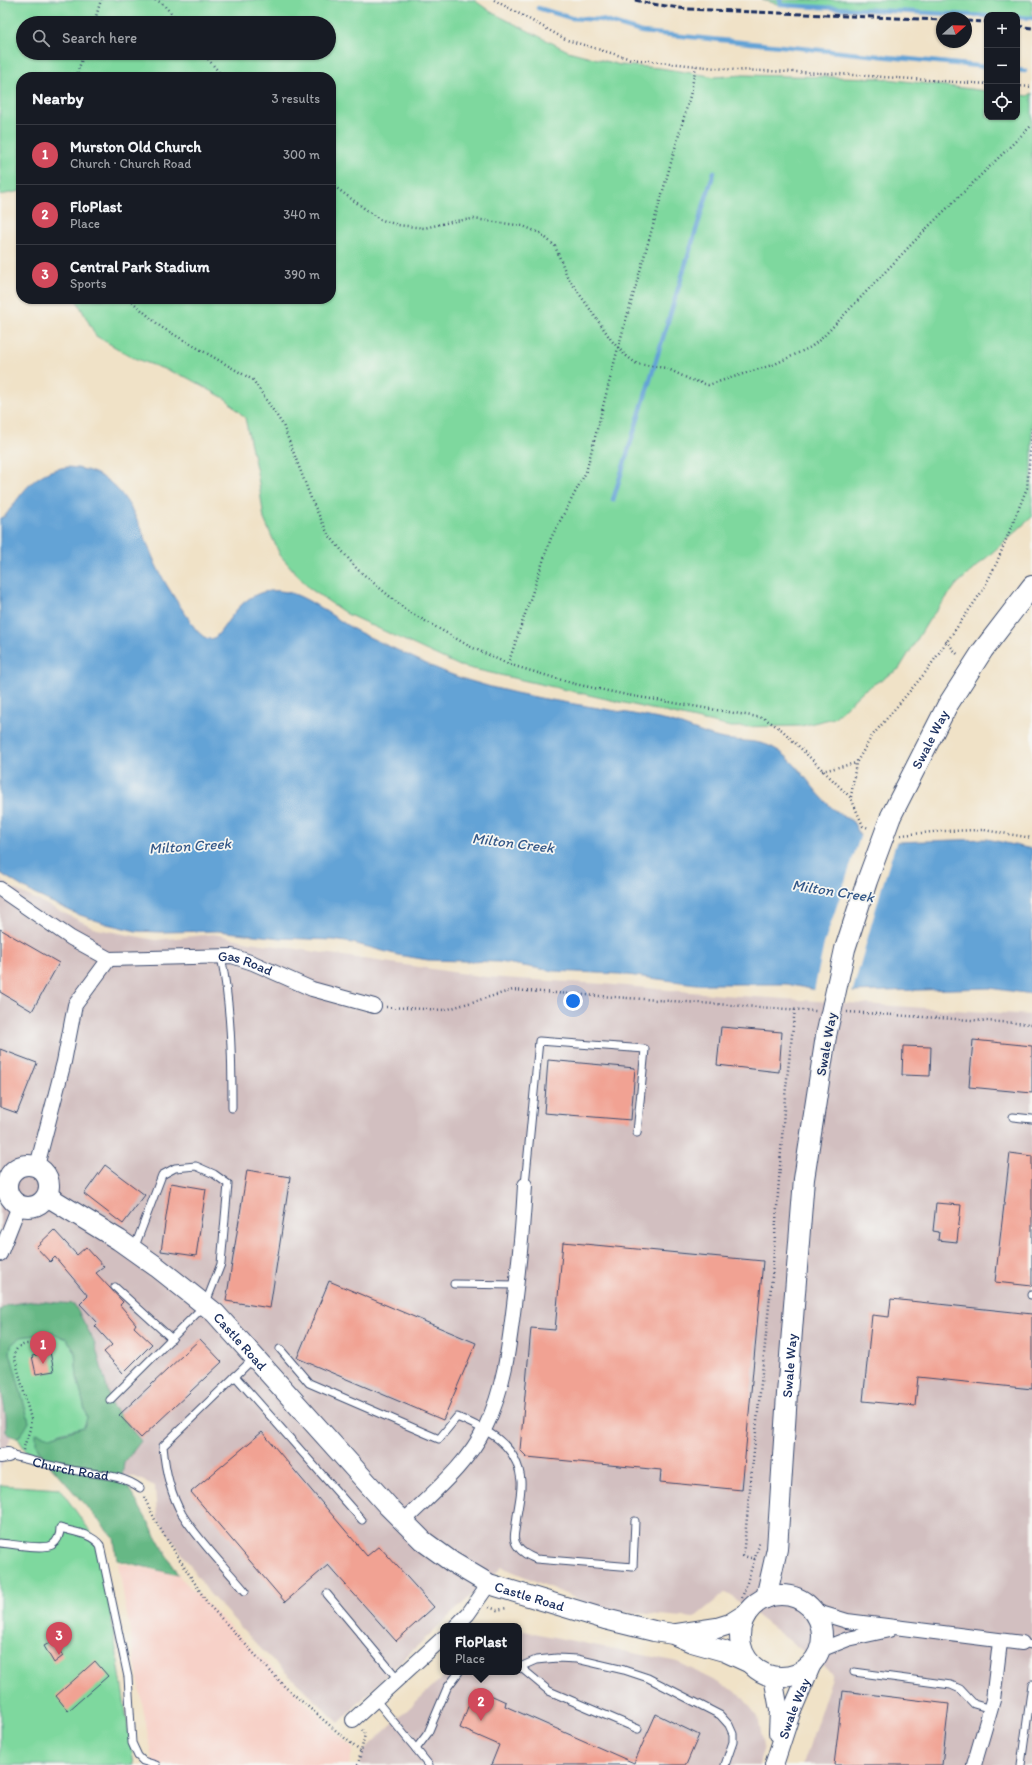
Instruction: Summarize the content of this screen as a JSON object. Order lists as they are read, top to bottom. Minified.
{"streets":{"main road":["Swale Way","Castle Road"],"street":["Gas Road"],"lane":["Church Road"]},"crossings":[["Swale Way","Castle Road"]],"water":["Milton Creek"],"north":"right","page":{"map_buttons":["+","−"],"search":"Search here","heading":["Nearby","3 results"],"list":[{"mark":"1","name":"Murston Old Church","note":"Church · Church Road","value":"300 m"},{"mark":"2","name":"FloPlast","note":"Place","value":"340 m"},{"mark":"3","name":"Central Park Stadium","note":"Sports","value":"390 m"}],"pins":["1","3","2"],"popup":["FloPlast","Place"]}}
